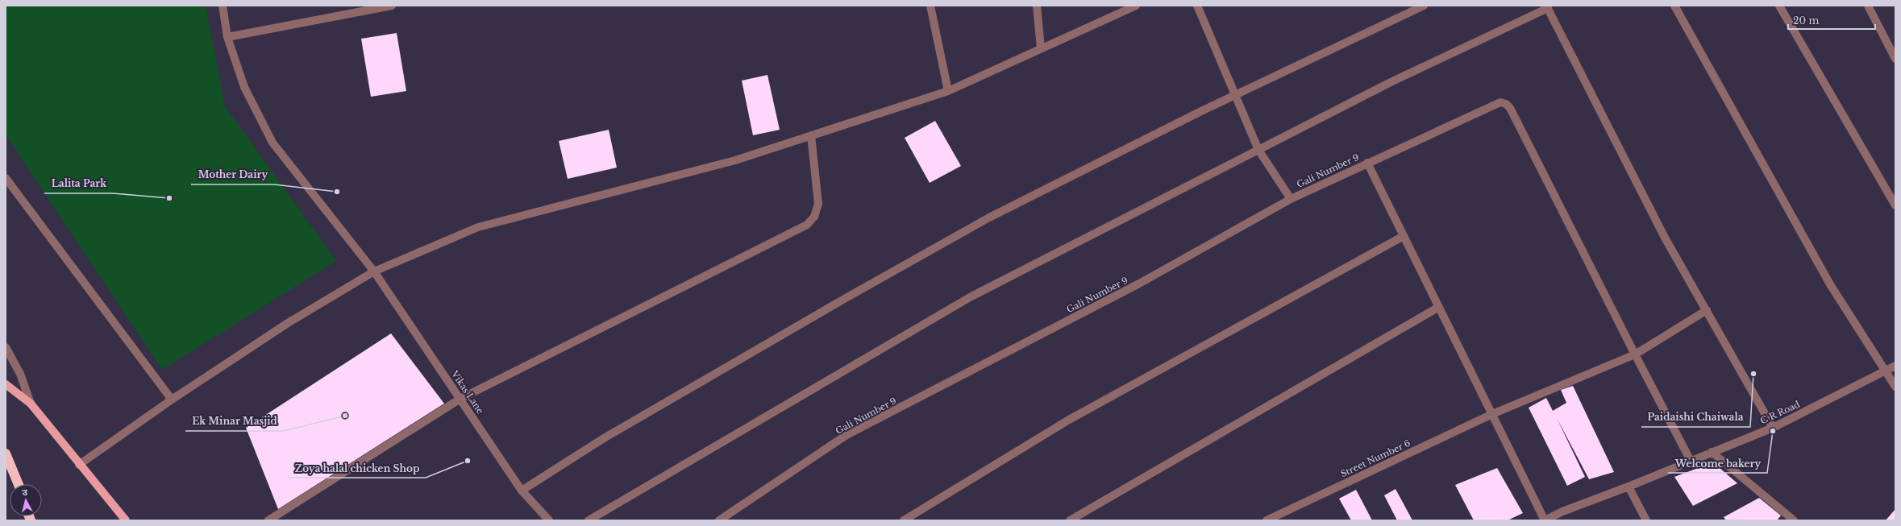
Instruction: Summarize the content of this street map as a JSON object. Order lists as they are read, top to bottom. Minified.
{"streets":{"street":["Gali Number 9","Vikas Lane","C R Road","Street Number 6"]},"crossings":[["Gali Number 9","Street Number 6"]],"places":["Mother Dairy","Lalita Park","Paidaishi Chaiwala","Ek Minar Masjid","Welcome bakery","Zoya halal chicken Shop"],"scale_bar":"20 m","north":"top"}
